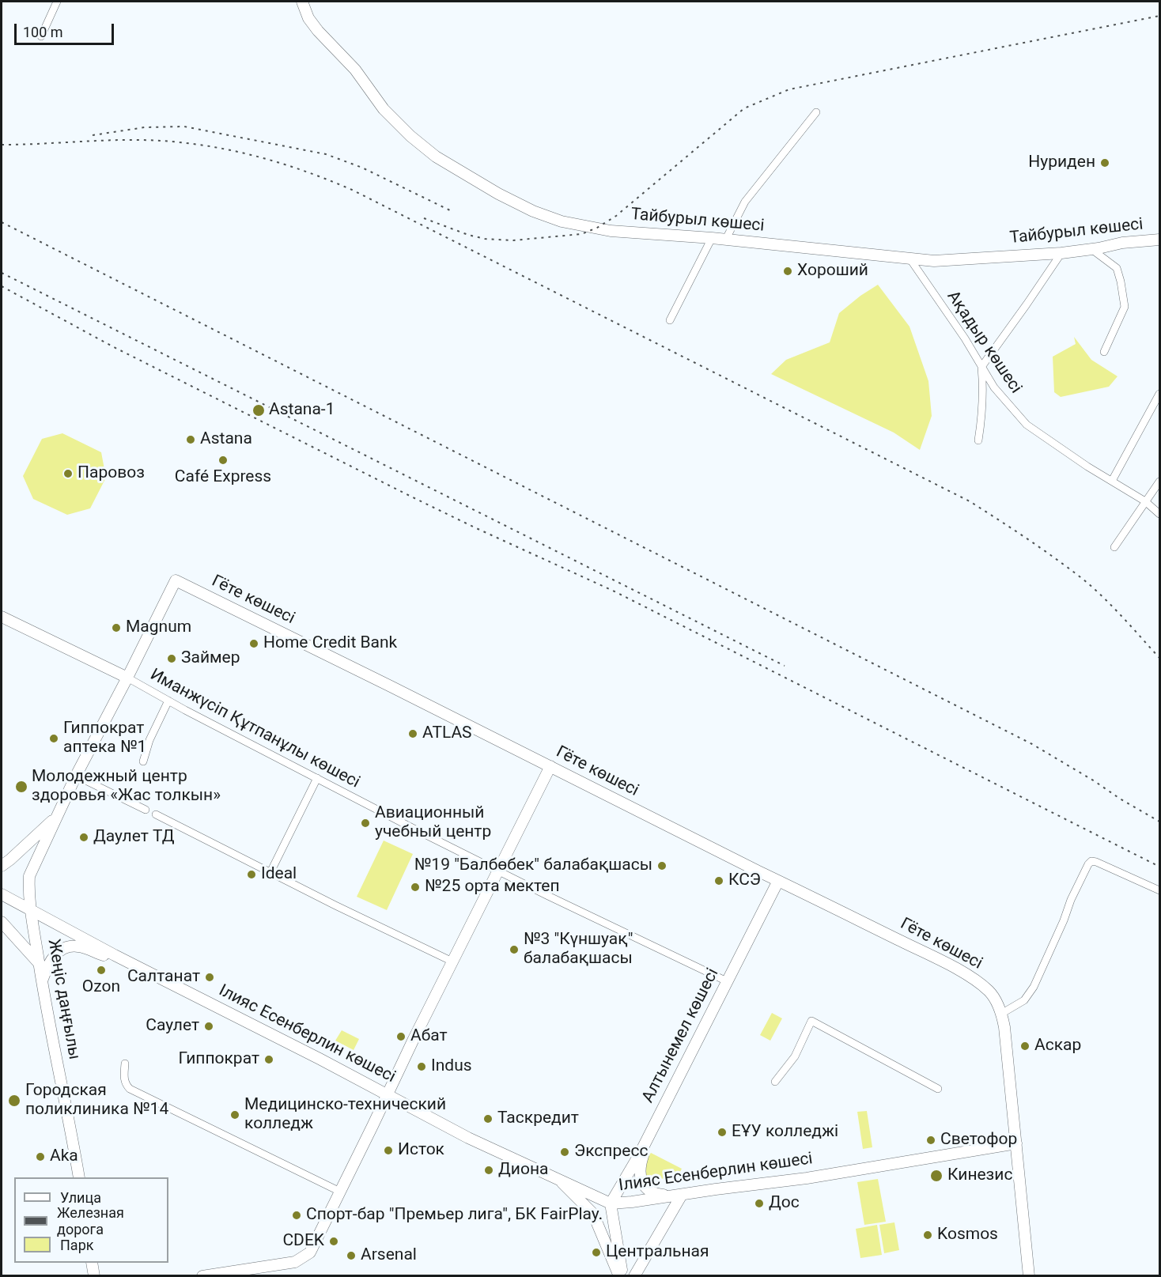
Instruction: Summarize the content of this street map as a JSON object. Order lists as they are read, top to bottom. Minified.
{"streets":{"main road":["Тайбурыл көшесі","Гёте көшесі","Жеңіс даңғылы","Ілияс Есенберлин көшесі","Алтынемел көшесі"],"street":["Ақадыр көшесі","Иманжүсіп Құтпанұлы көшесі"]},"crossings":[["Тайбурыл көшесі","Ақадыр көшесі"],["Гёте көшесі","Жеңіс даңғылы"],["Гёте көшесі","Ілияс Есенберлин көшесі"],["Гёте көшесі","Алтынемел көшесі"],["Иманжүсіп Құтпанұлы көшесі","Жеңіс даңғылы"],["Иманжүсіп Құтпанұлы көшесі","Алтынемел көшесі"],["Жеңіс даңғылы","Ілияс Есенберлин көшесі"],["Ілияс Есенберлин көшесі","Алтынемел көшесі"]],"places":["Нуриден","Хороший","Astana-1","Astana","Café Express","Паровоз","Magnum","Home Credit Bank","Займер","ATLAS","Гиппократ аптека №1","Молодежный центр здоровья «Жас толкын»","Авиационный учебный центр","Даулет ТД","№19 \"Балбөбек\" балабақшасы","Ideal","КСЭ","№25 орта мектеп","№3 \"Күншуақ\" балабақшасы","Ozon","Салтанат","Саулет","Абат","Аскар","Гиппократ","Indus","Городская поликлиника №14","Медицинско-технический колледж","Таскредит","ЕҰУ колледжі","Светофор","Исток","Экспресс","Aka","Диона","Кинезис","Дос","Спорт-бар \"Премьер лига\", БК FairPlay.","Kosmos","CDEK","Центральная","Arsenal"],"legend":["Улица","Железная дорога","Парк"],"scale_bar":"100 m"}
